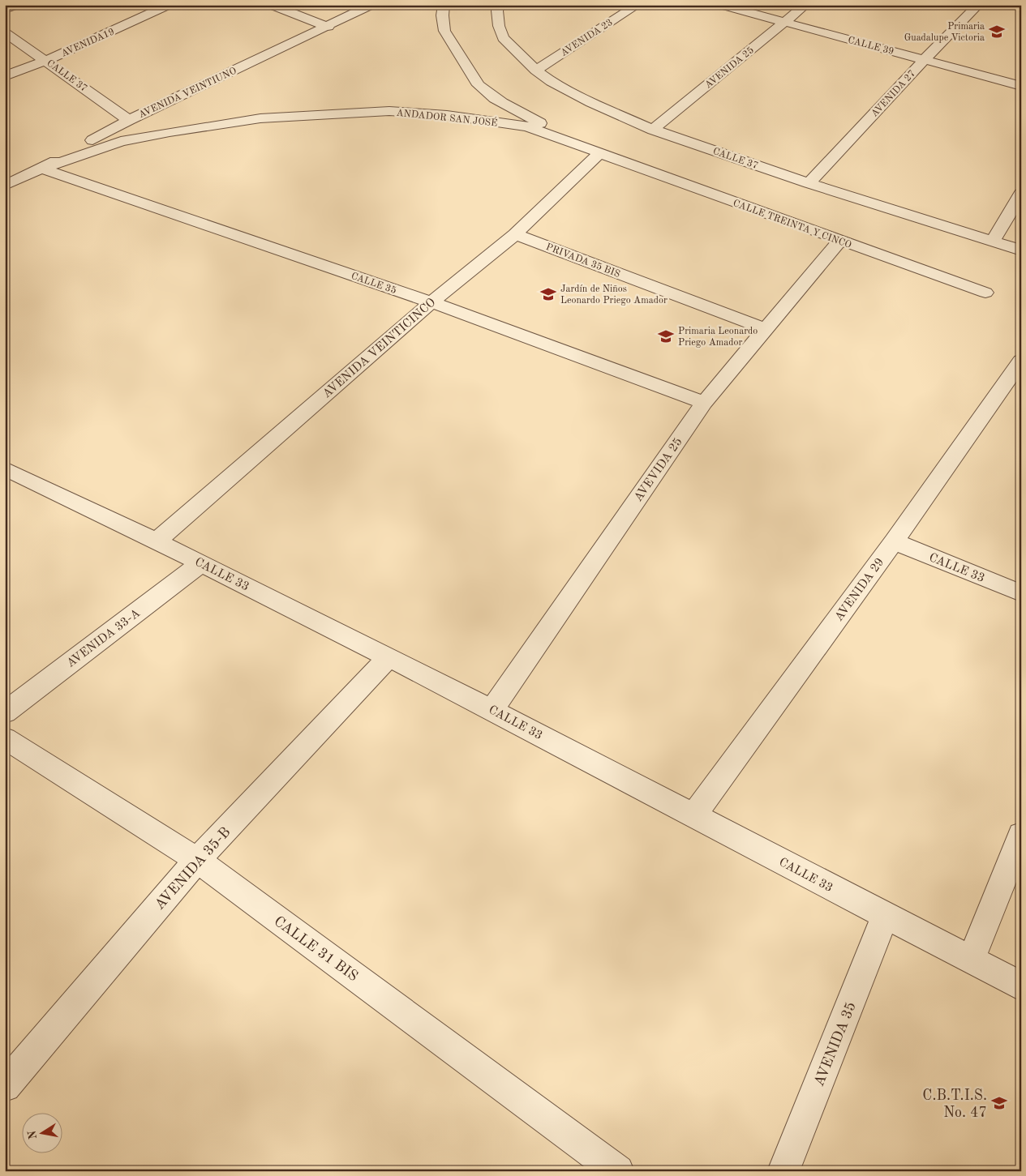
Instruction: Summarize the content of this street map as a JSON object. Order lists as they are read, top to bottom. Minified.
{"streets":{"street":["AVENIDA 23","AVENIDA19","CALLE 39","AVENIDA 25","CALLE 37","AVENIDA VEINTIUNO","AVENIDA 27","ANDADOR SAN JOSÉ","CALLE TREINTA Y CINCO","PRIVADA 35 BIS","CALLE 35","AVENIDA VEINTICINCO","AVEVIDA 25","CALLE 33","AVENIDA 29","AVENIDA 33-A","AVENIDA 35-B","CALLE 31 BIS","AVENIDA 35"]},"crossings":[["AVENIDA 23","CALLE 37"],["AVENIDA19","CALLE 37"],["CALLE 39","AVENIDA 25"],["CALLE 39","AVENIDA 27"],["AVENIDA 25","CALLE 37"],["CALLE 37","AVENIDA VEINTIUNO"],["CALLE 37","AVENIDA 27"],["AVENIDA VEINTIUNO","ANDADOR SAN JOSÉ"],["AVENIDA VEINTIUNO","CALLE 35"],["ANDADOR SAN JOSÉ","CALLE TREINTA Y CINCO"],["ANDADOR SAN JOSÉ","CALLE 35"],["ANDADOR SAN JOSÉ","AVENIDA VEINTICINCO"],["CALLE TREINTA Y CINCO","AVENIDA VEINTICINCO"],["CALLE TREINTA Y CINCO","AVEVIDA 25"],["PRIVADA 35 BIS","AVENIDA VEINTICINCO"],["PRIVADA 35 BIS","AVEVIDA 25"],["CALLE 35","AVENIDA VEINTICINCO"],["CALLE 35","AVEVIDA 25"],["AVENIDA VEINTICINCO","CALLE 33"],["AVEVIDA 25","CALLE 33"],["CALLE 33","AVENIDA 29"],["CALLE 33","AVENIDA 33-A"],["CALLE 33","AVENIDA 35-B"],["CALLE 33","AVENIDA 35"],["AVENIDA 35-B","CALLE 31 BIS"]],"places":{"school or university":["Primaria Guadalupe Victoria","Jardín de Niños Leonardo Priego Amador","Primaria Leonardo Priego Amador","C.B.T.I.S. No. 47"]},"north":"left"}
